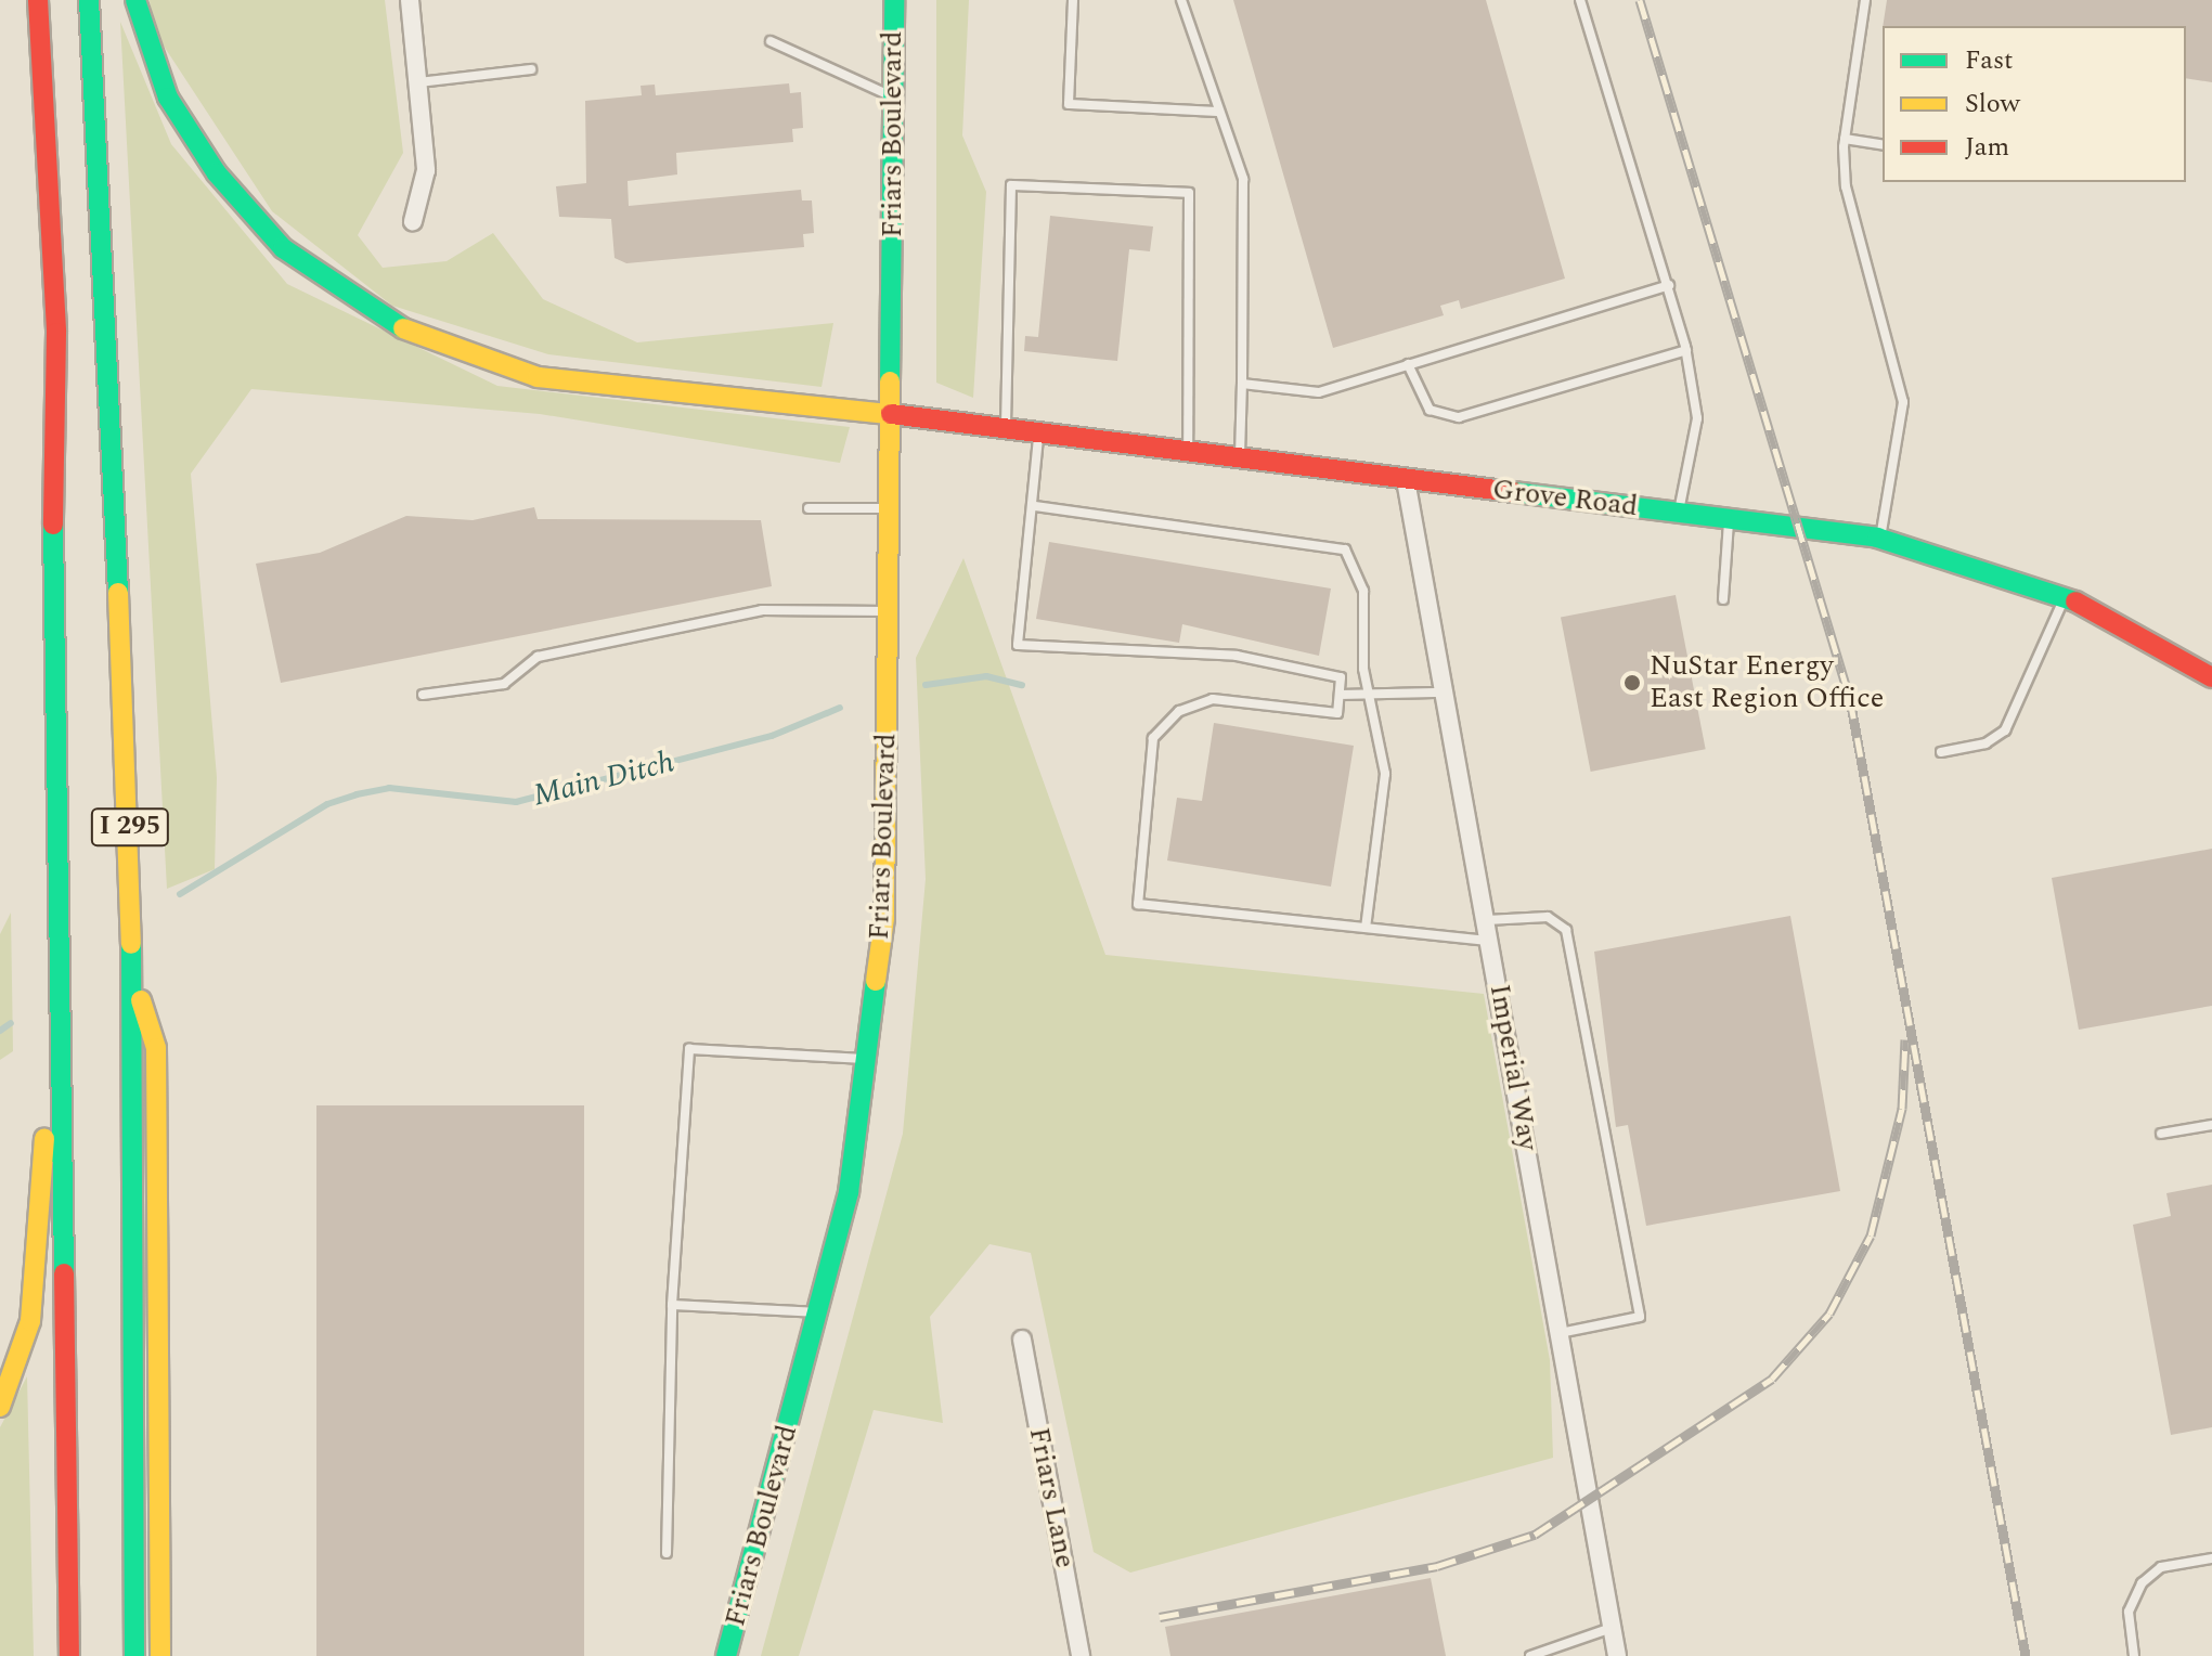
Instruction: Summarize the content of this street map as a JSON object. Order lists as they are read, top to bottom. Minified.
{"streets":{"main road":["Friars Boulevard","Grove Road","I 295"],"street":["Imperial Way","Friars Lane"]},"crossings":[["Friars Boulevard","Grove Road"],["Grove Road","Imperial Way"]],"water":["Main Ditch"],"places":["NuStar Energy East Region Office"],"legend":["Fast","Slow","Jam"]}
